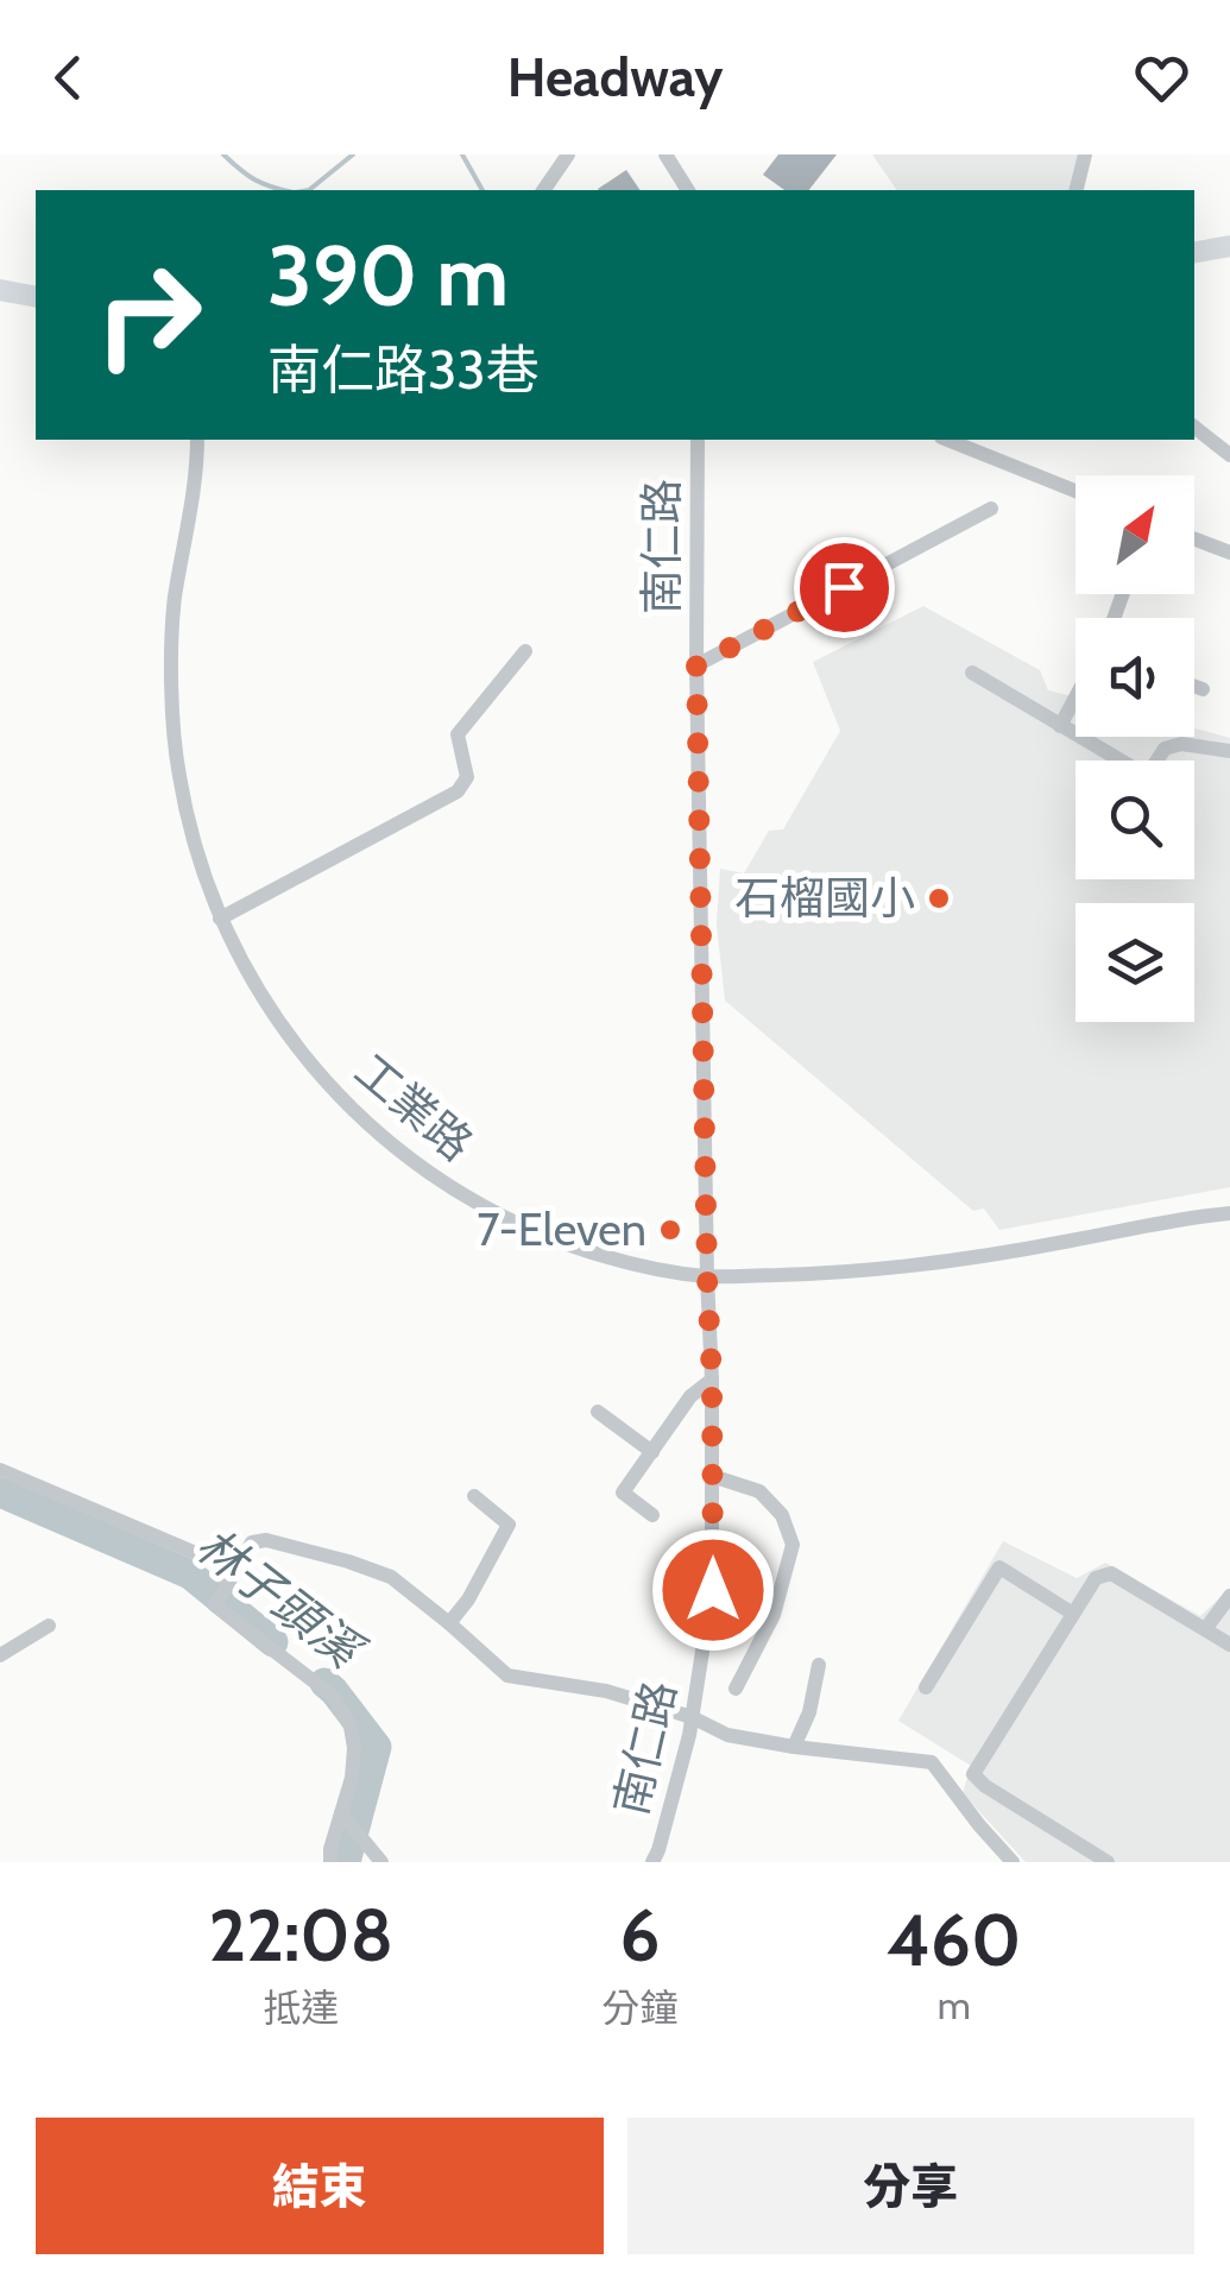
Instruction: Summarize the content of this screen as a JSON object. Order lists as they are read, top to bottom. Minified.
{"streets":{"street":["南仁路","工業路"]},"crossings":[["南仁路","工業路"]],"water":["林子頭溪"],"places":["石榴國小","7-Eleven"],"north":"top right","page":{"header":"Headway","turn":["390 m","南仁路33巷"],"eta":["22:08","抵達","6","分鐘","460","m"],"buttons":["結束","分享"]}}
